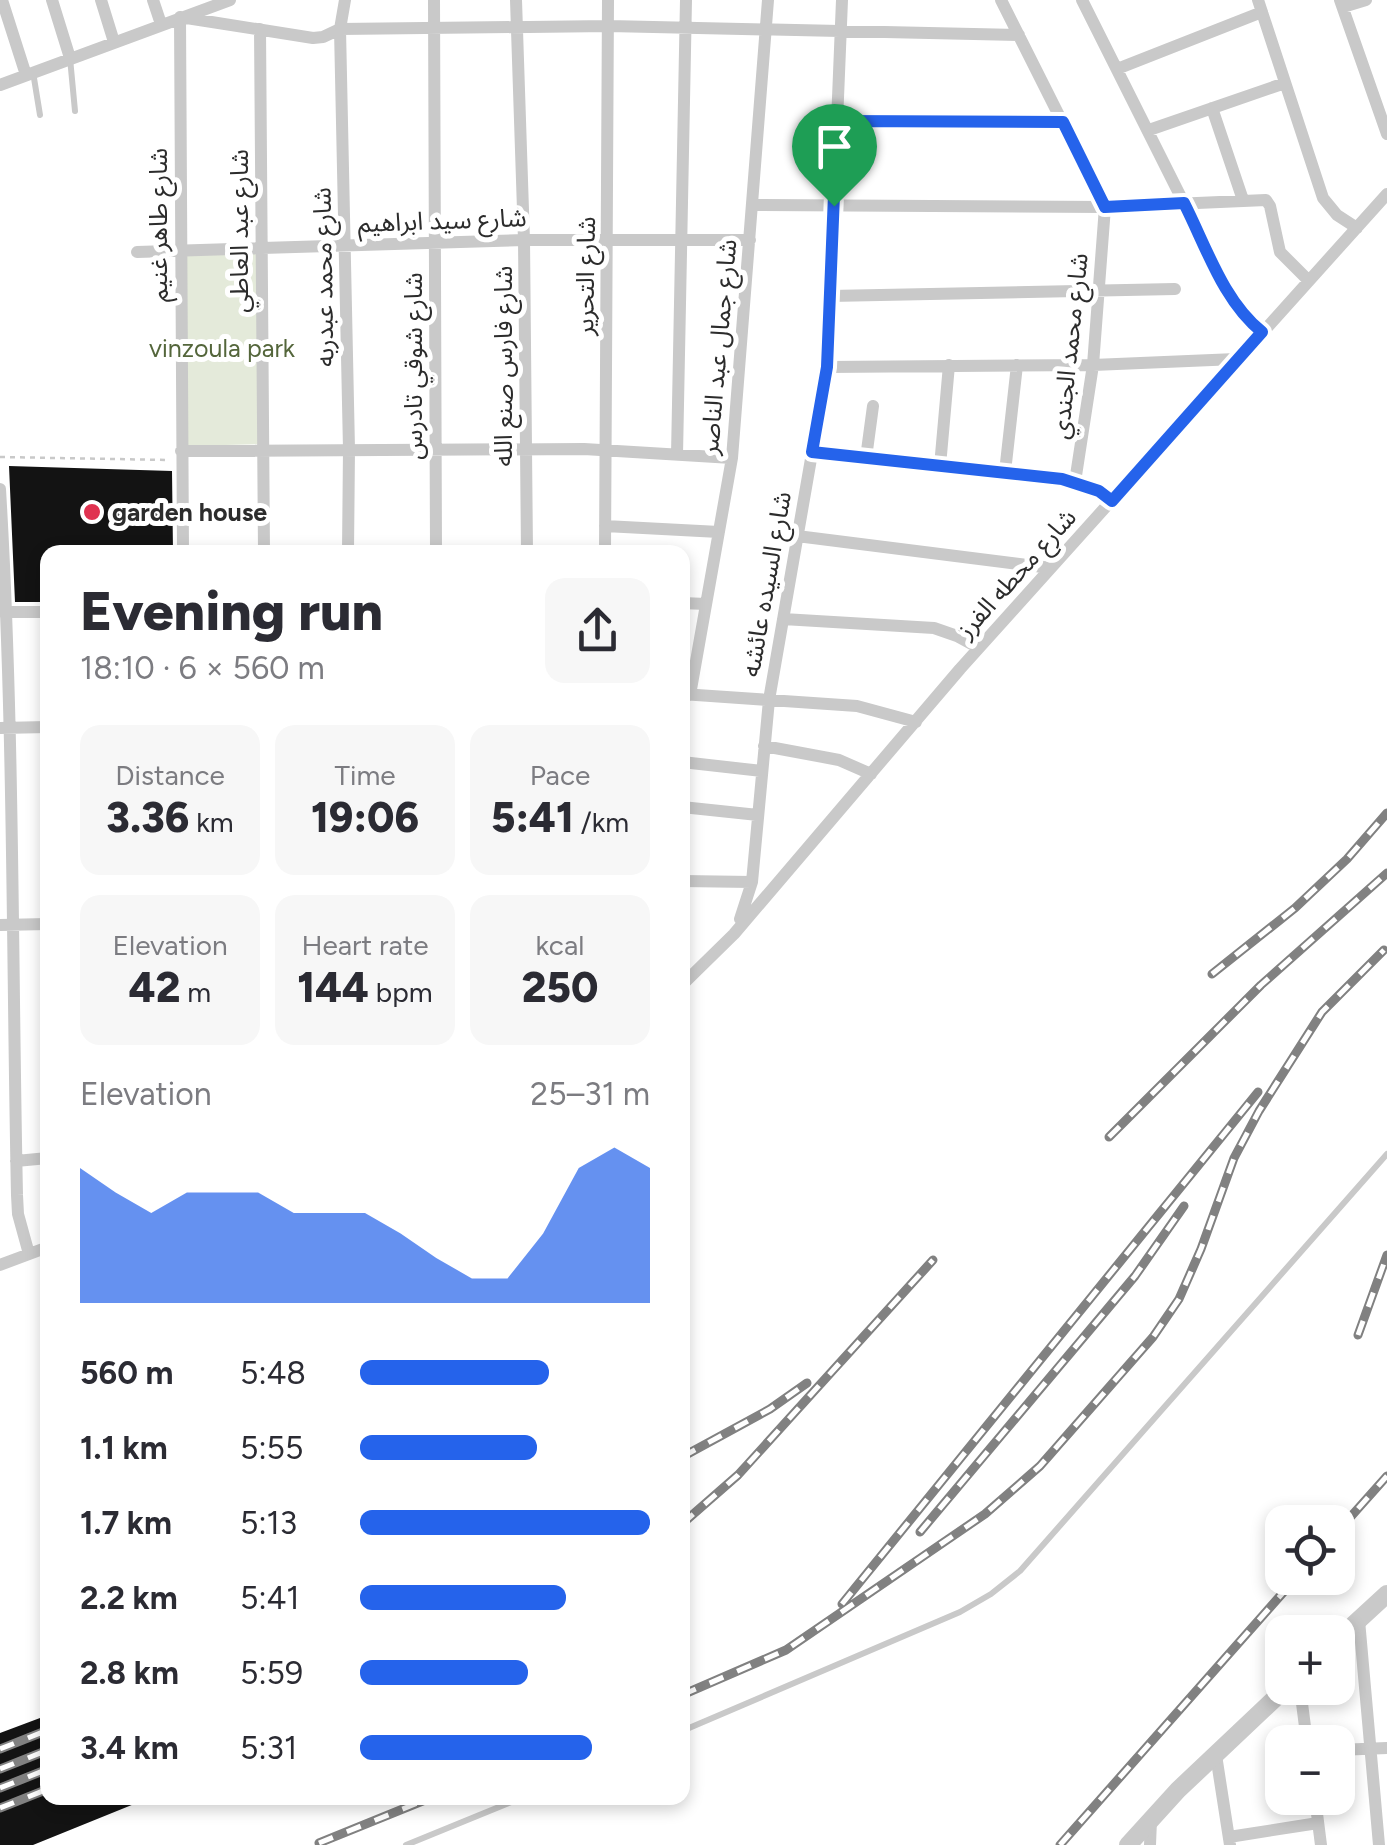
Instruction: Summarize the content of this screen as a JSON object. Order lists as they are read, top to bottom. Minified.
{"streets":{"street":["شارع سيد ابراهيم","شارع طاهر غنيم","شارع عبد العاطي","شارع التحرير","شارع محمد عبدربه","شارع محمد الجندي","شارع جمال عبد الناصر","شارع شوقي تادرس","شارع فارس صنع الله","شارع محطه الفرز","شارع السيده عائشه"]},"crossings":[["شارع سيد ابراهيم","شارع طاهر غنيم"],["شارع سيد ابراهيم","شارع عبد العاطي"],["شارع سيد ابراهيم","شارع التحرير"],["شارع سيد ابراهيم","شارع محمد عبدربه"],["شارع سيد ابراهيم","شارع جمال عبد الناصر"],["شارع سيد ابراهيم","شارع شوقي تادرس"],["شارع سيد ابراهيم","شارع فارس صنع الله"],["شارع محطه الفرز","شارع السيده عائشه"]],"parks":["vinzoula park"],"places":["garden house"],"page":{"heading":["Evening run","18:10 · 6 × 560 m"],"stats":[["Distance","3.36 km"],["Time","19:06"],["Pace","5:41 /km"],["Elevation","42 m"],["Heart rate","144 bpm"],["kcal","250"]],"chart":["Elevation","25–31 m"],"list":[{"name":"560 m","note":"5:48"},{"name":"1.1 km","note":"5:55"},{"name":"1.7 km","note":"5:13"},{"name":"2.2 km","note":"5:41"},{"name":"2.8 km","note":"5:59"},{"name":"3.4 km","note":"5:31"}],"map_buttons":["+","−"]}}
